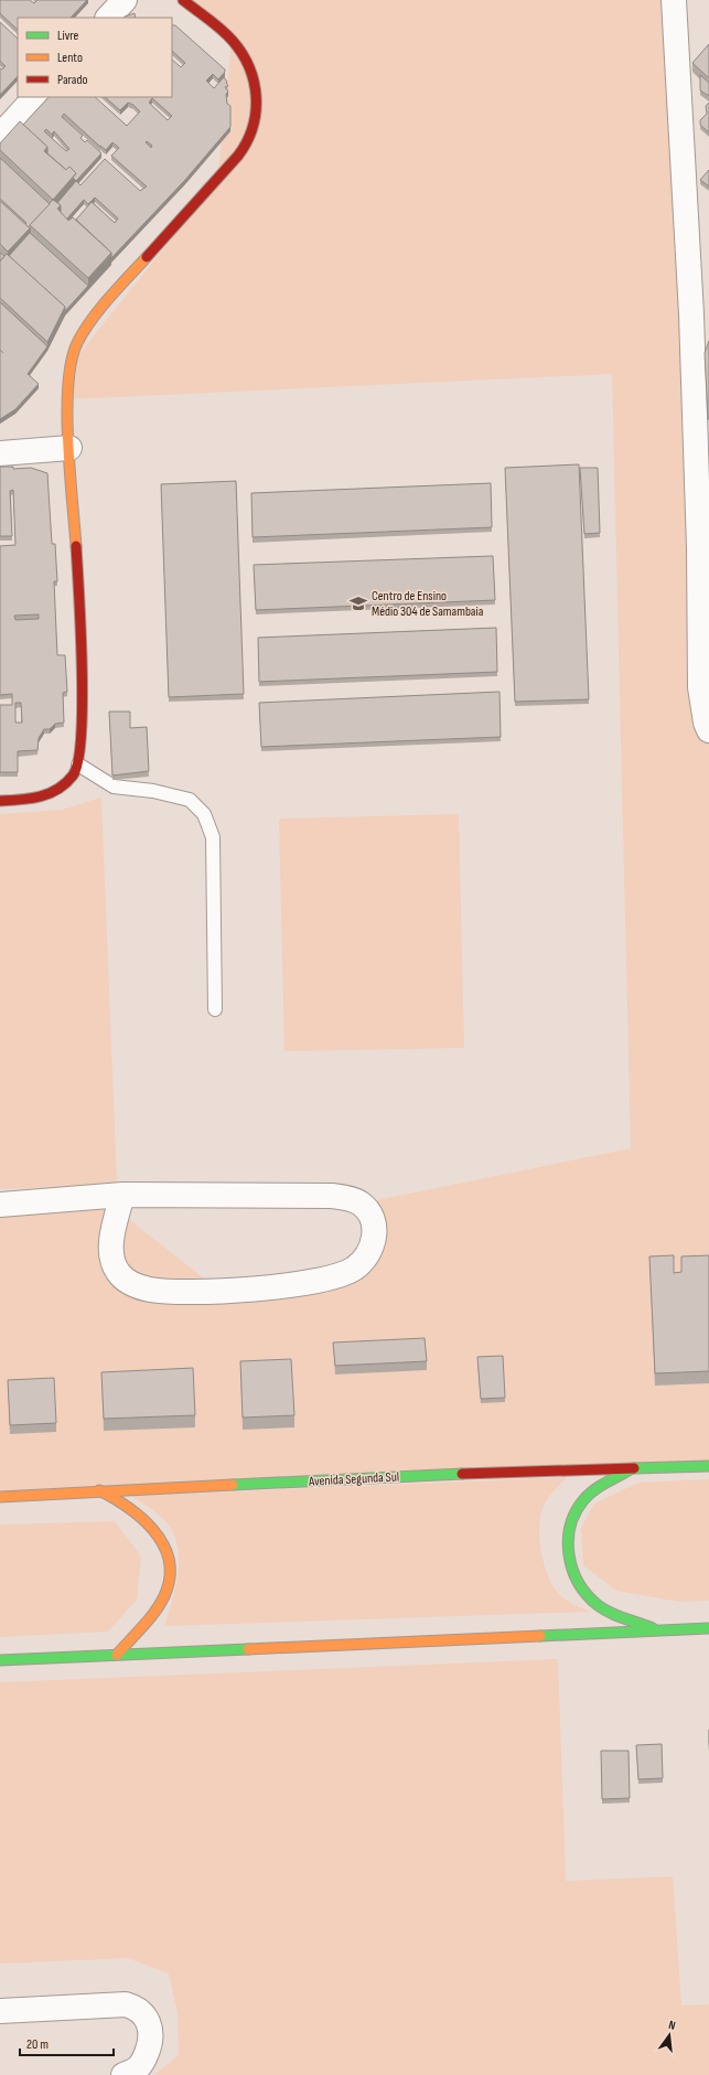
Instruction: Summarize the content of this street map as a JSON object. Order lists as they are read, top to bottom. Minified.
{"streets":{"main road":["Avenida Segunda Sul"]},"places":{"school or university":["Centro de Ensino Médio 304 de Samambaia"]},"legend":["Livre","Lento","Parado"],"scale_bar":"20 m","north":"top"}
